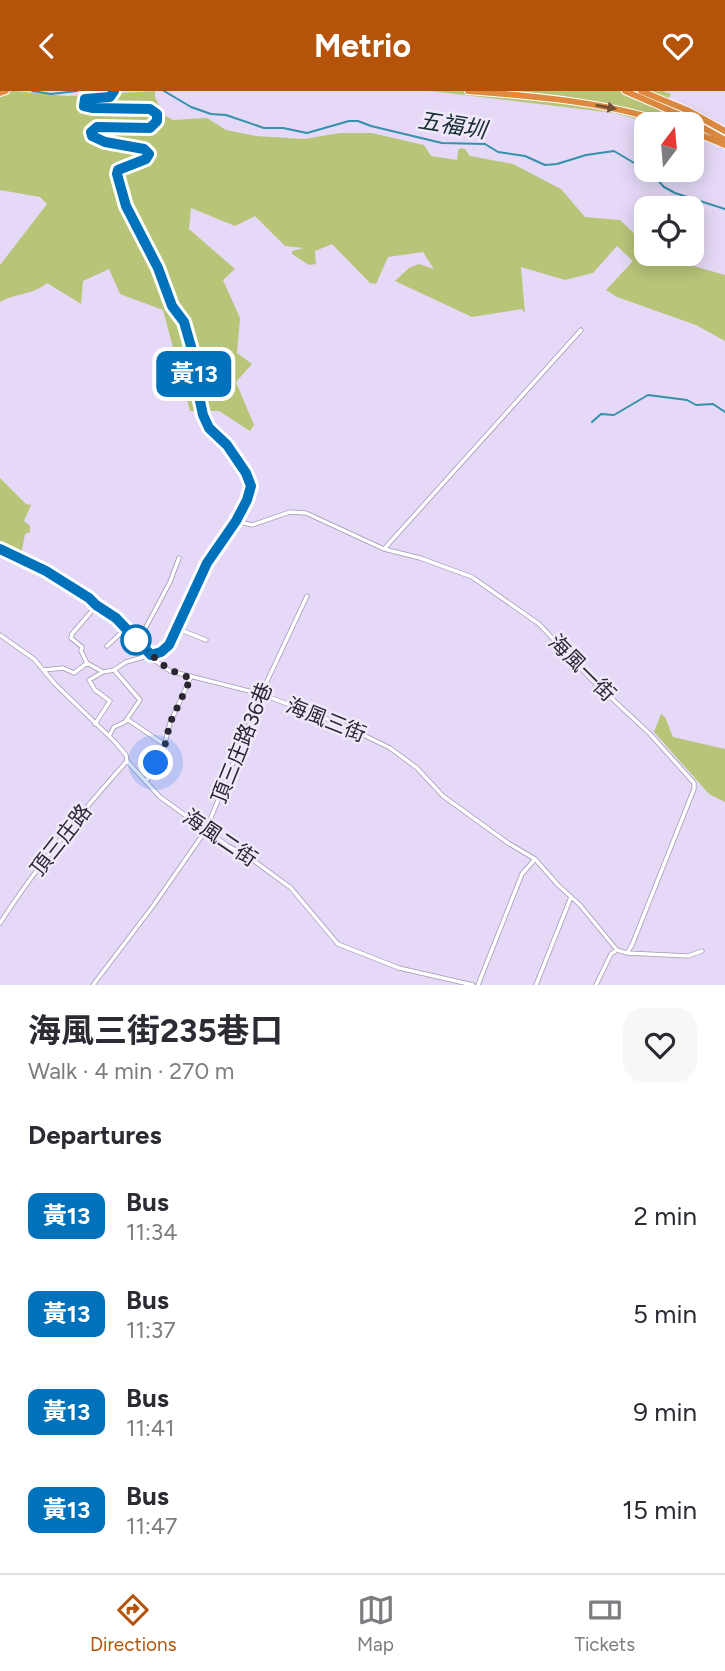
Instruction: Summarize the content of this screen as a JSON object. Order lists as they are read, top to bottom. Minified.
{"streets":{"street":["海風一街","海風三街","頂三庄路36巷","海風二街","頂三庄路"]},"crossings":[["海風三街","頂三庄路36巷"],["頂三庄路36巷","海風二街"],["海風二街","頂三庄路"]],"water":["五福圳"],"lines":["bus line 黃13"],"north":"top","page":{"header":"Metrio","on_map":"黃13","heading":[["海風三街235巷口","Walk · 4 min · 270 m"],"Departures"],"list":[{"mark":"黃13","name":"Bus","note":"11:34","value":"2 min"},{"mark":"黃13","name":"Bus","note":"11:37","value":"5 min"},{"mark":"黃13","name":"Bus","note":"11:41","value":"9 min"},{"mark":"黃13","name":"Bus","note":"11:47","value":"15 min"}],"tabs":["Directions","Map","Tickets"]}}
